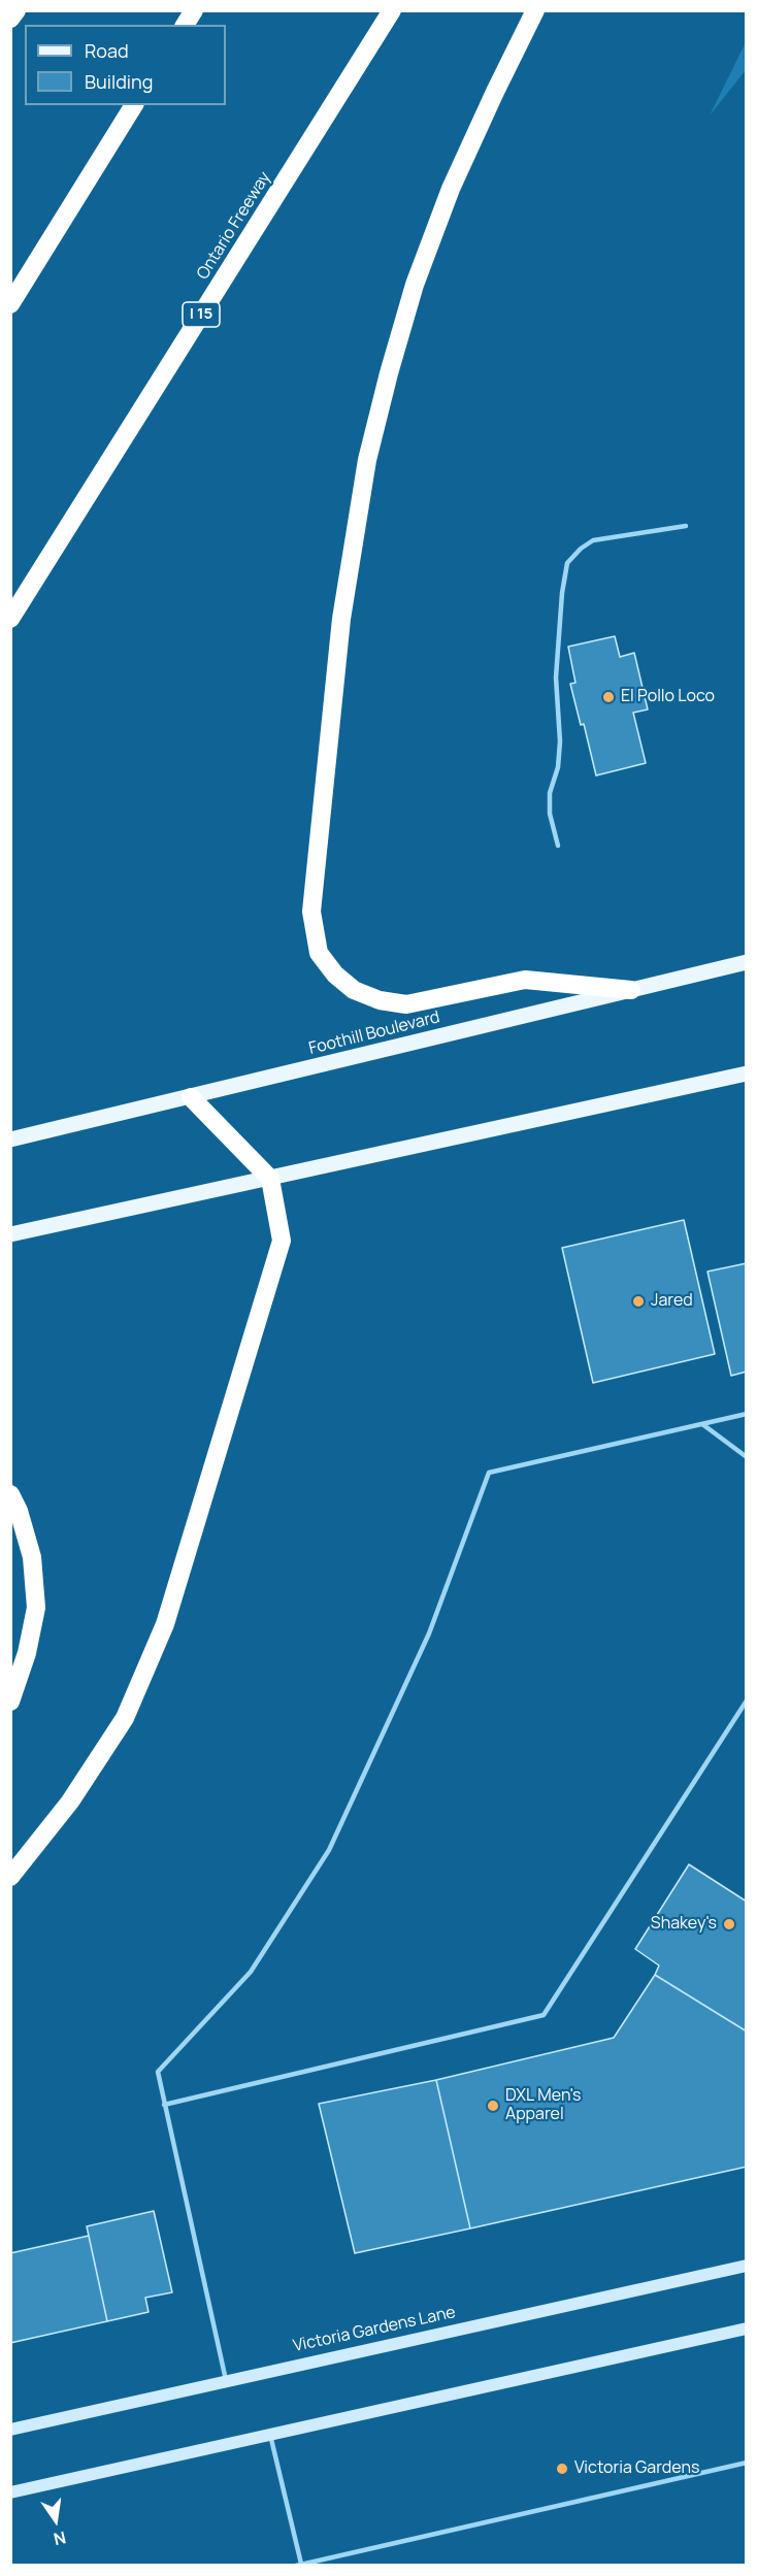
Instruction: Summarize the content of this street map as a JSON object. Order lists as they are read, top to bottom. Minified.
{"streets":{"highway":["Ontario Freeway","I 15"],"main road":["Foothill Boulevard","Victoria Gardens Lane"]},"places":["El Pollo Loco","Jared","Shakey's","DXL Men's Apparel","Victoria Gardens"],"legend":["Road","Building"],"north":"bottom"}
